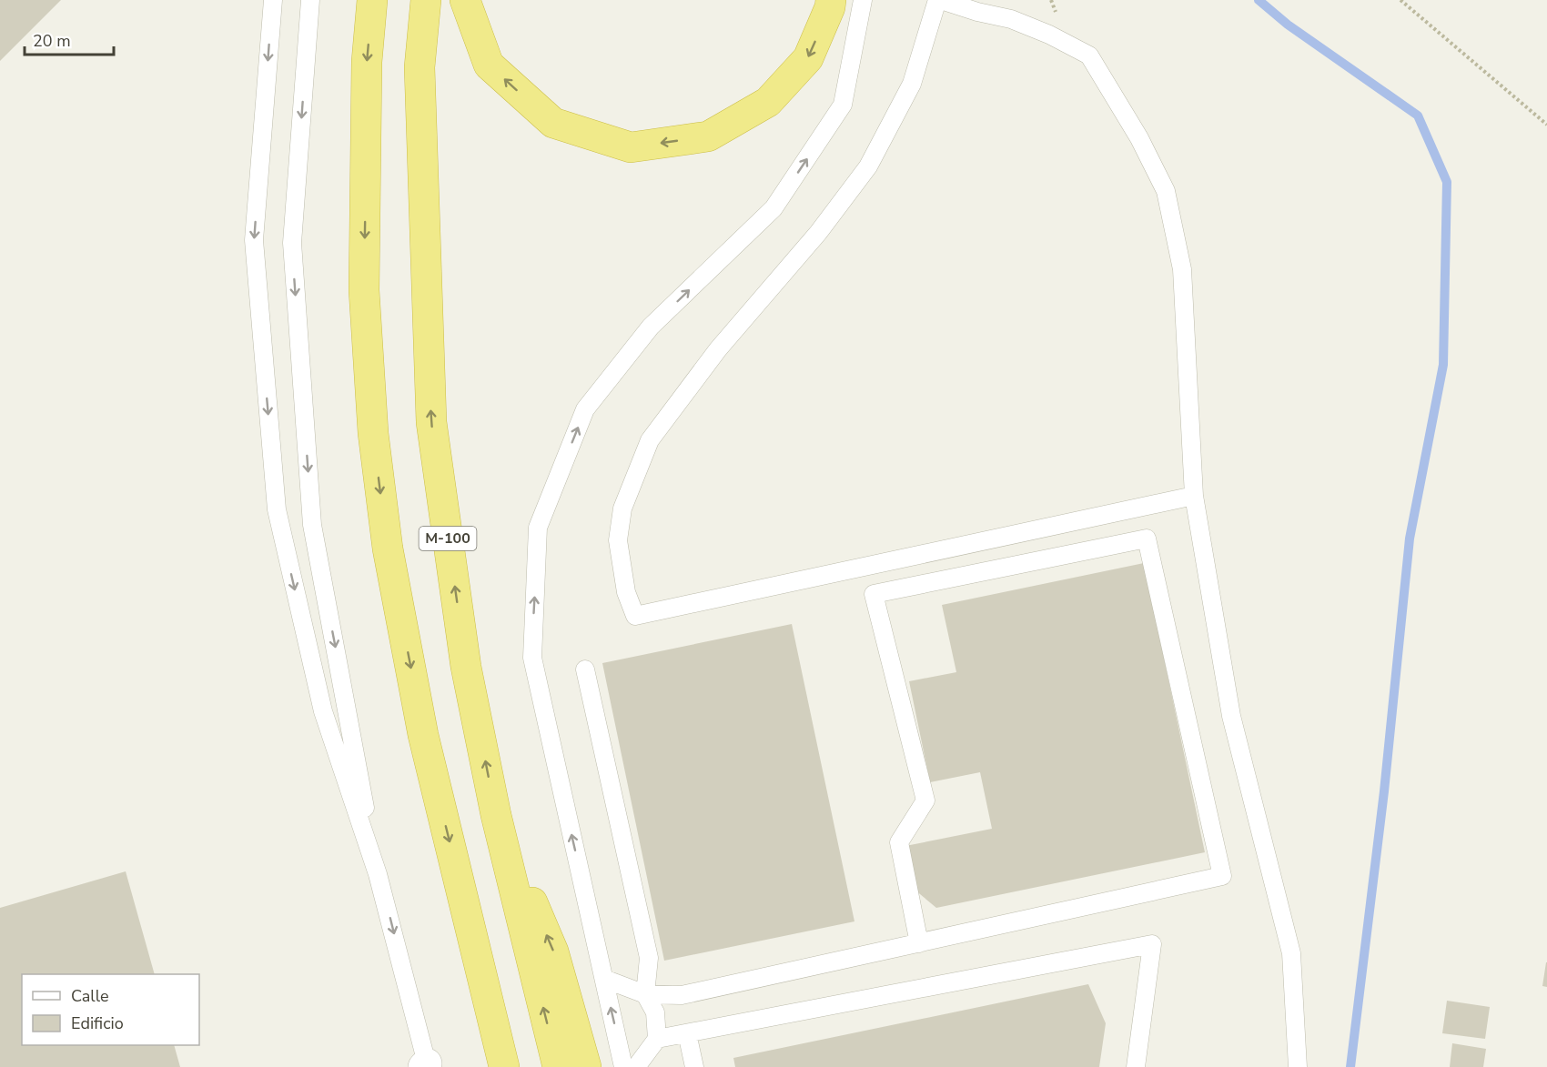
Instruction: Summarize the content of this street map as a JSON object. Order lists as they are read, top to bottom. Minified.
{"streets":{"highway":["M-100"]},"legend":["Calle","Edificio"],"scale_bar":"20 m"}
